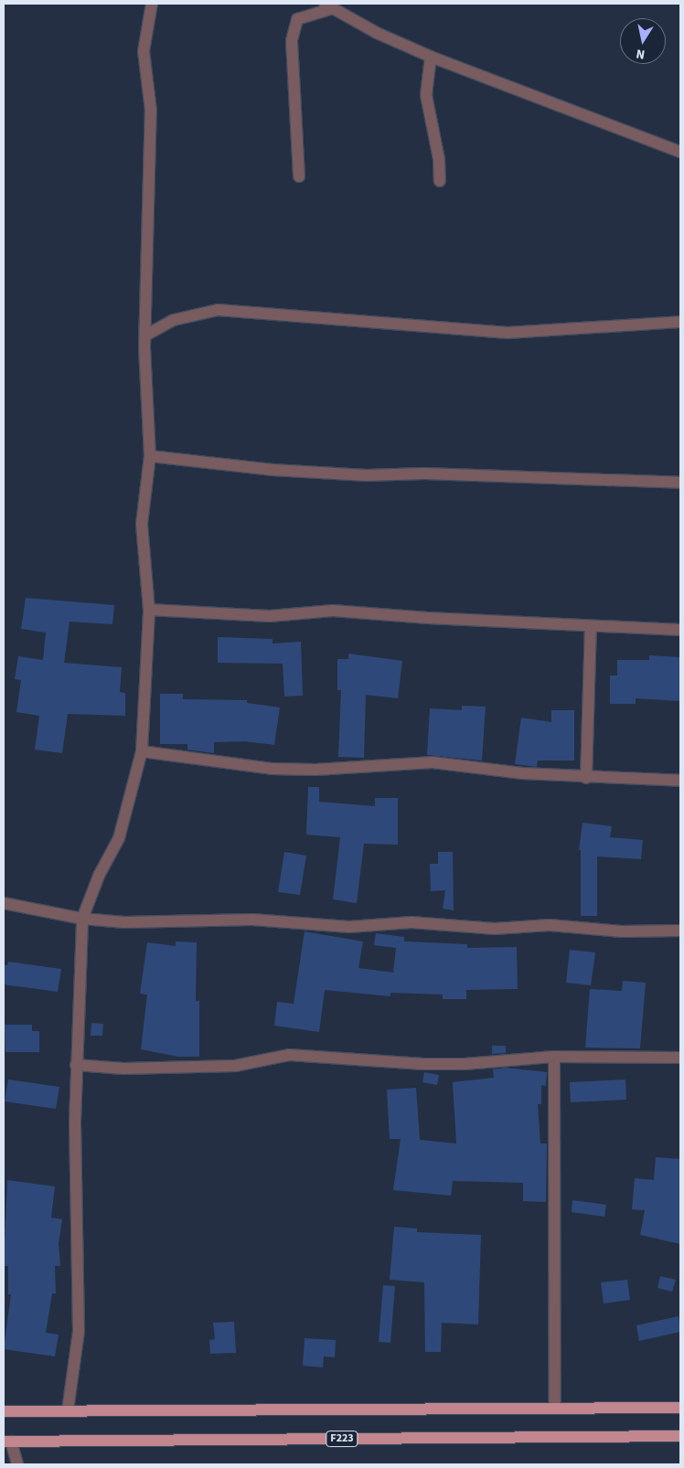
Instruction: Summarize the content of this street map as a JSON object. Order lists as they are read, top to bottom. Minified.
{"streets":{"main road":["F223"]},"north":"bottom"}
